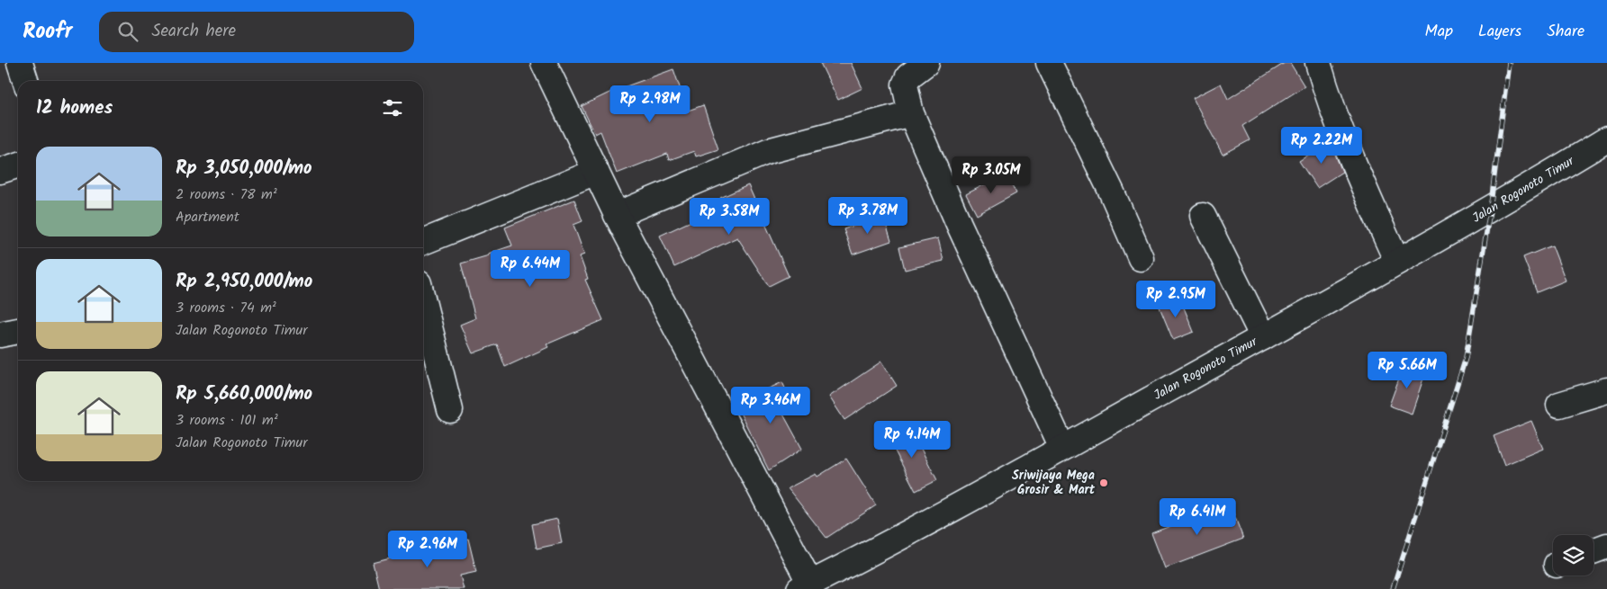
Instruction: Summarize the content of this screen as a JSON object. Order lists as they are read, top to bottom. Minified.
{"streets":{"street":["Jalan Rogonoto Timur"]},"places":["Sriwijaya Mega Grosir & Mart"],"page":{"header":"Roofr","search":"Search here","nav":["Map","Layers","Share"],"heading":"12 homes","price":["Rp 2.98M","Rp 2.22M","Rp 3.05M","Rp 3.78M","Rp 3.58M","Rp 6.44M","Rp 2.95M","Rp 5.66M","Rp 3.46M","Rp 4.14M","Rp 6.41M","Rp 2.96M"],"list":[{"name":"Rp 3,050,000/mo","note":"2 rooms · 78 m² · Apartment"},{"name":"Rp 2,950,000/mo","note":"3 rooms · 74 m² · Jalan Rogonoto Timur"},{"name":"Rp 5,660,000/mo","note":"3 rooms · 101 m² · Jalan Rogonoto Timur"}]}}
